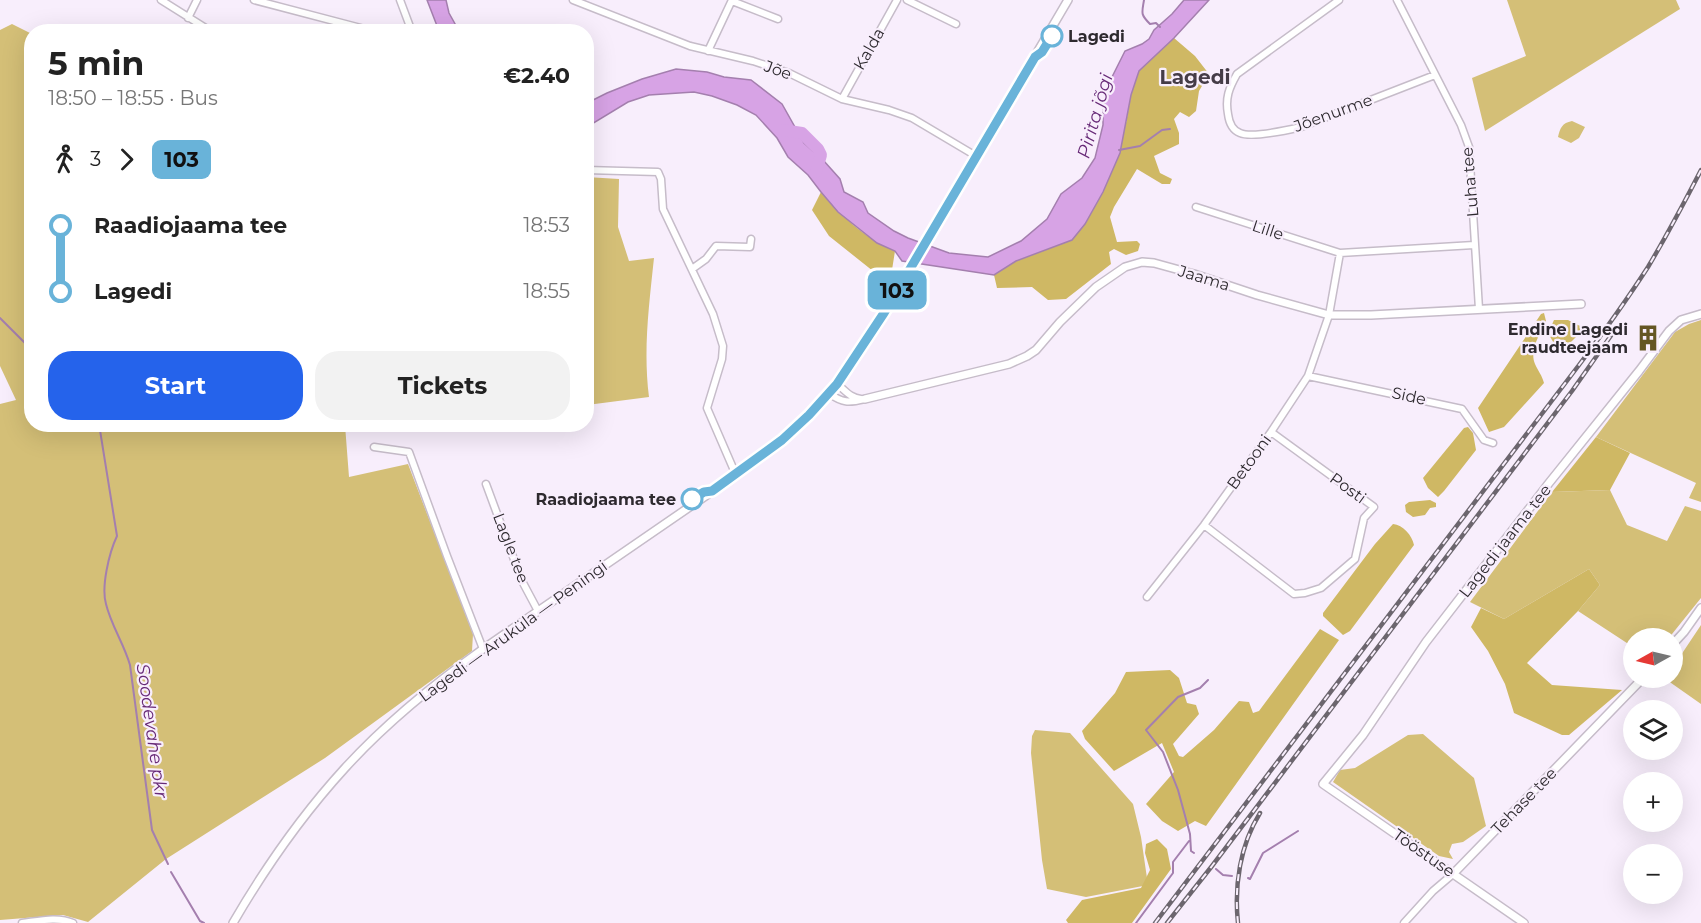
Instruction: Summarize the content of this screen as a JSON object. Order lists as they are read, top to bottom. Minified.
{"streets":{"street":["Kalda","Jõe","Jõenurme","Luha tee","Lille","Jaama","Side","Betooni","Posti","Lagedi jaama tee","Lagle tee","Lagedi — Aruküla — Peningi","Tehase tee","Tööstuse"]},"crossings":[["Kalda","Jõe"],["Jõe","Lagedi — Aruküla — Peningi"],["Jõenurme","Luha tee"],["Luha tee","Lille"],["Luha tee","Jaama"],["Jaama","Betooni"],["Jaama","Lagedi — Aruküla — Peningi"],["Side","Betooni"],["Betooni","Posti"],["Lagedi jaama tee","Tööstuse"],["Lagle tee","Lagedi — Aruküla — Peningi"],["Tehase tee","Tööstuse"]],"districts":["Lagedi"],"water":["Pirita jõgi","Soodevahe pkr"],"places":{"other":["Lagedi","Raadiojaama tee"],"building":["Endine Lagedi raudteejaam"]},"lines":["bus line 103"],"north":"left","page":{"on_map":"103","heading":["5 min","18:50 – 18:55 · Bus","€2.40"],"legs":["3","103"],"list":[{"name":"Raadiojaama tee","value":"18:53"},{"name":"Lagedi","value":"18:55"}],"buttons":["Start","Tickets"],"map_buttons":["+","−"]}}
